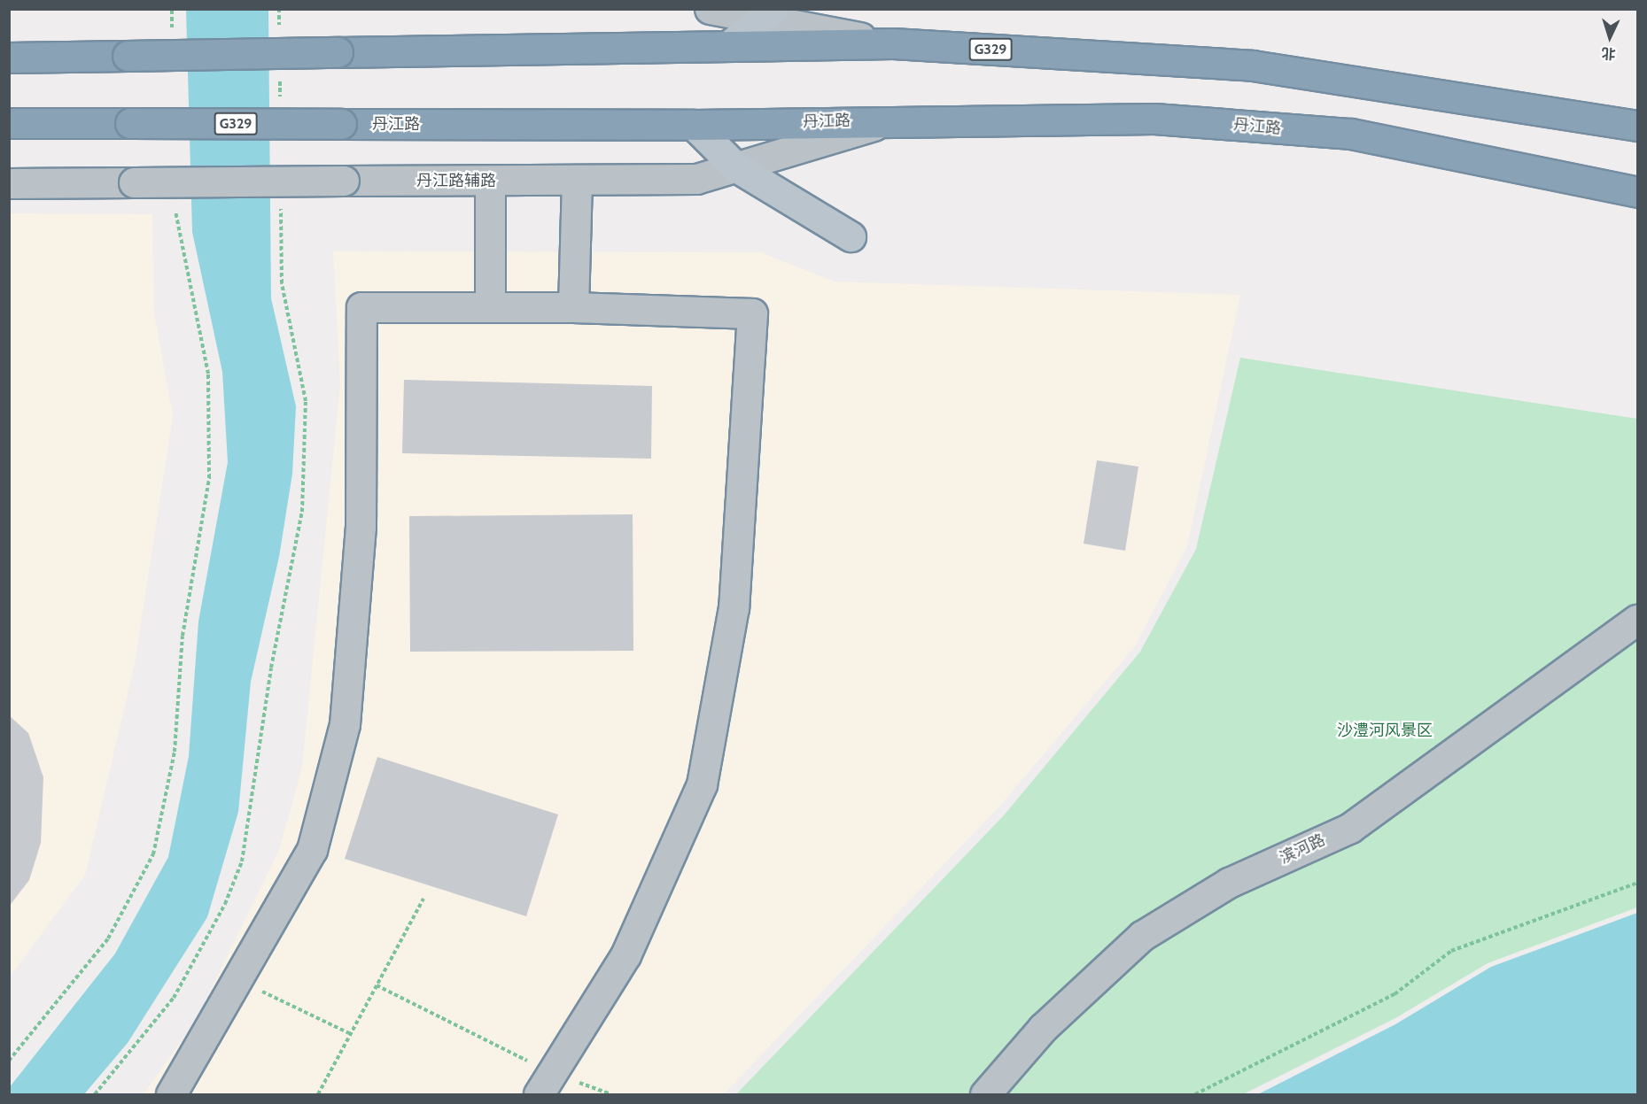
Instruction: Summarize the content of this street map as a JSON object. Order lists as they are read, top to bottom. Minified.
{"streets":{"highway":["G329","丹江路"],"street":["丹江路辅路","滨河路"]},"crossings":[["丹江路","丹江路辅路"]],"parks":["沙澧河风景区"],"north":"bottom"}
